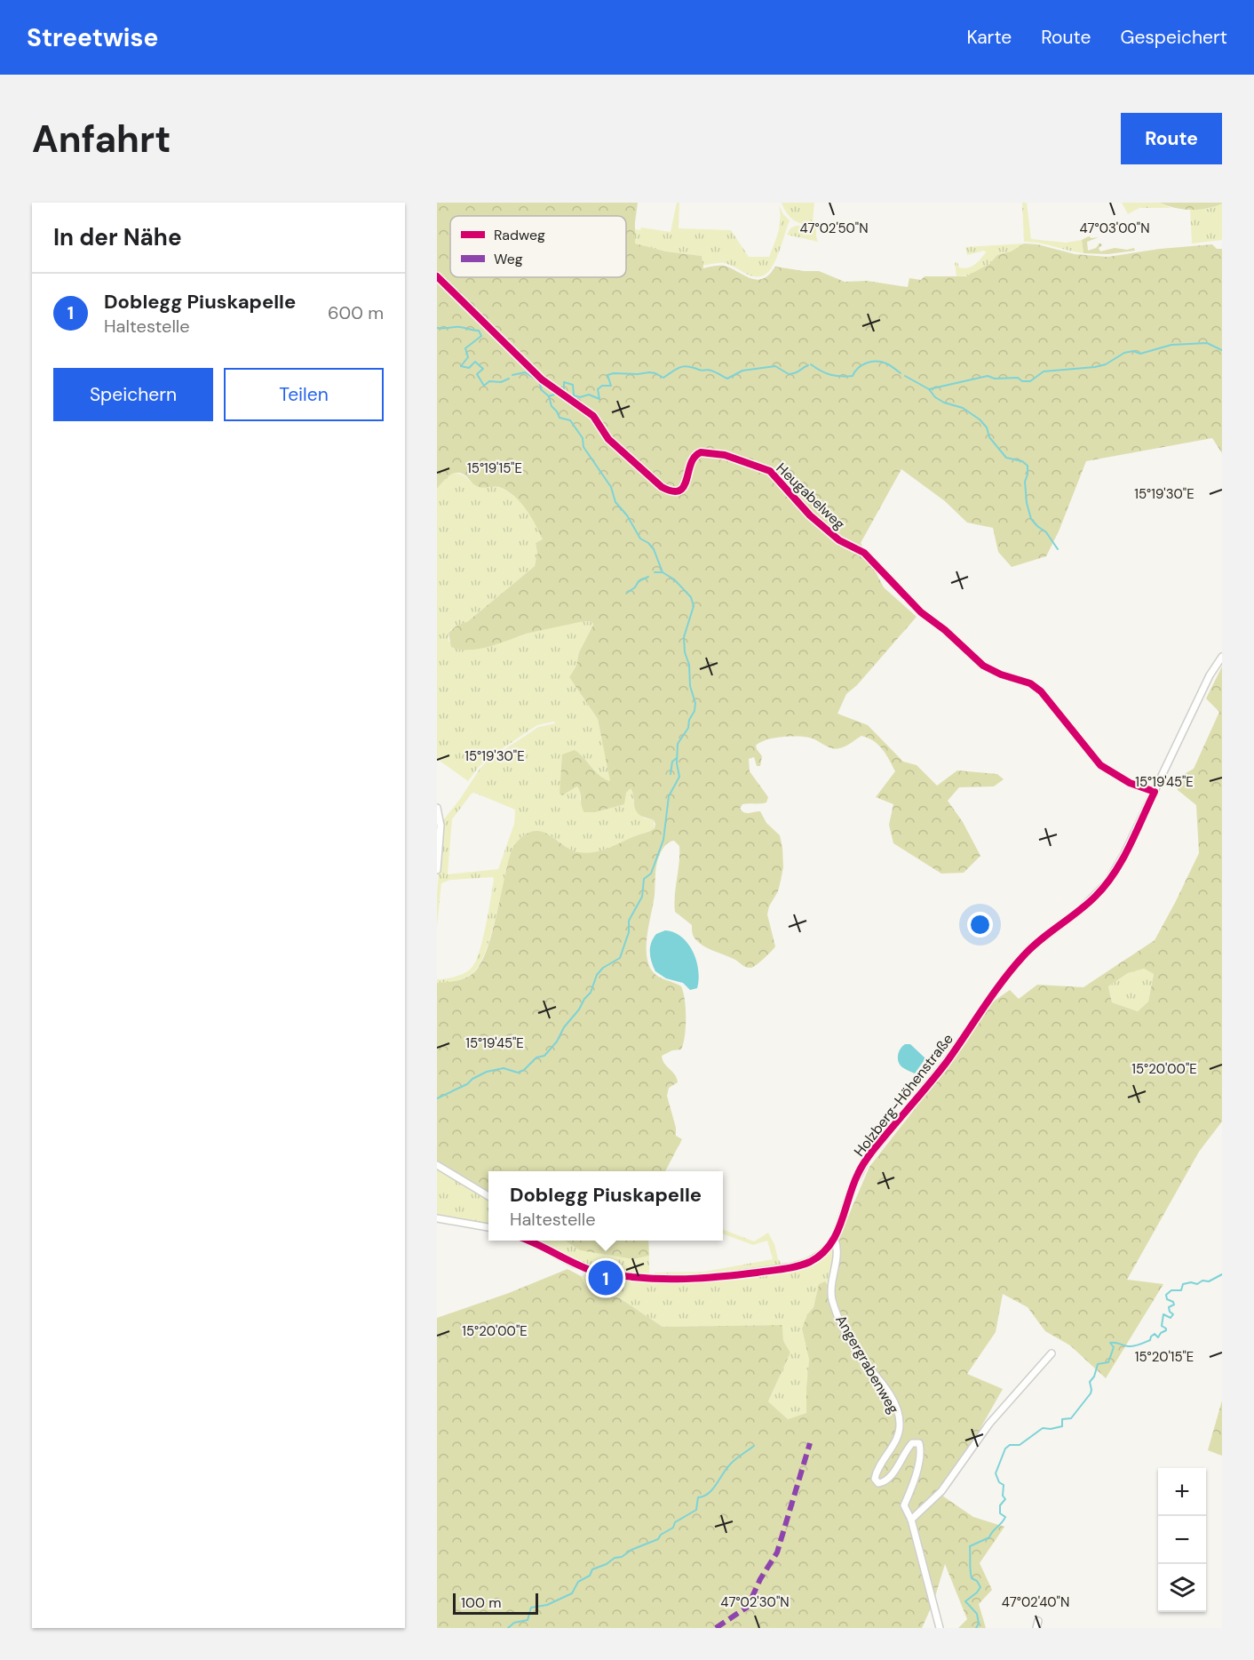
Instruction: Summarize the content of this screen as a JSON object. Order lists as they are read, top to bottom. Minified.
{"streets":{"street":["Heugabelweg","Holzberg-Höhenstraße","Angergrabenweg"]},"crossings":[["Heugabelweg","Holzberg-Höhenstraße"],["Holzberg-Höhenstraße","Angergrabenweg"]],"legend":["Radweg","Weg"],"scale_bar":"100 m","page":{"header":"Streetwise","nav":["Karte","Route","Gespeichert"],"buttons":["Route",["Speichern","Teilen"]],"title":"Anfahrt","heading":"In der Nähe","list":[{"mark":"1","name":"Doblegg Piuskapelle","note":"Haltestelle","value":"600 m"}],"popup":["Doblegg Piuskapelle","Haltestelle"],"pins":"1","map_buttons":["+","−"],"scale":"100 m"},"coordinates":["47°03'00\"N","47°02'50\"N","15°19'15\"E","15°19'30\"E","15°19'45\"E","15°20'00\"E","15°20'15\"E","47°02'30\"N","47°02'40\"N"]}
